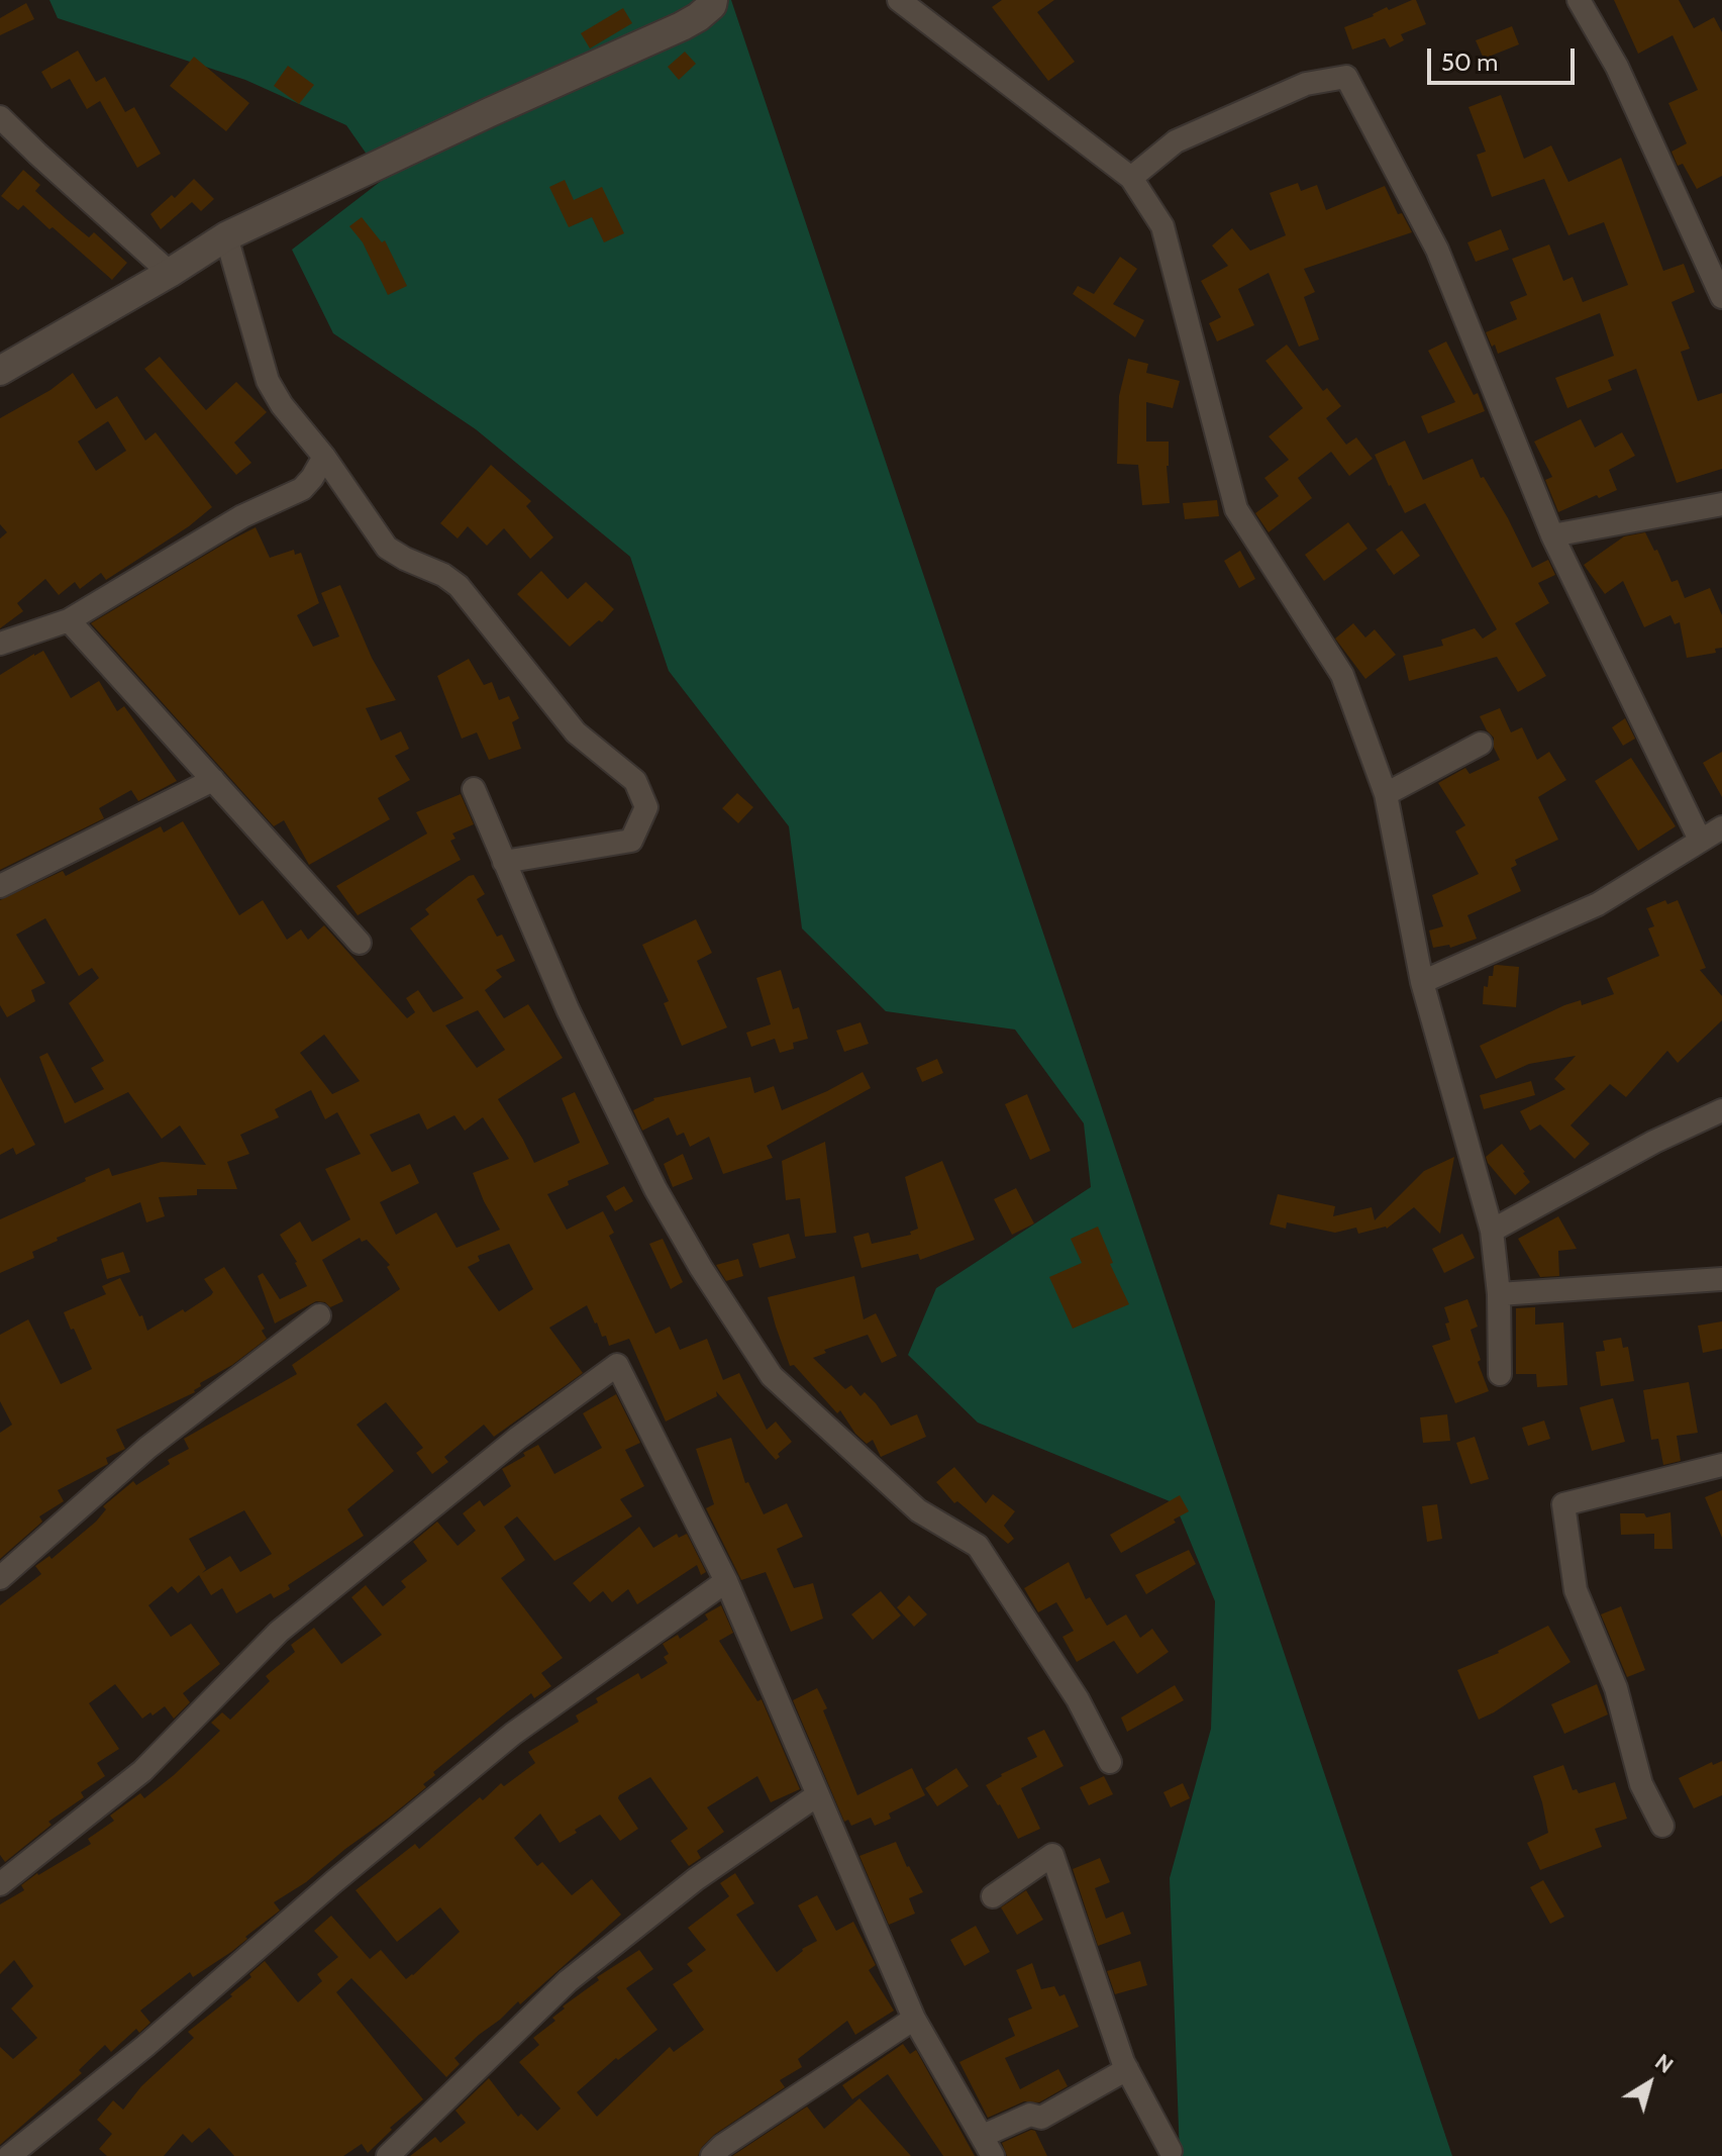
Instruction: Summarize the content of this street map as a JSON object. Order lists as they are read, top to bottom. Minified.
{"scale_bar":"50 m","north":"top right"}
